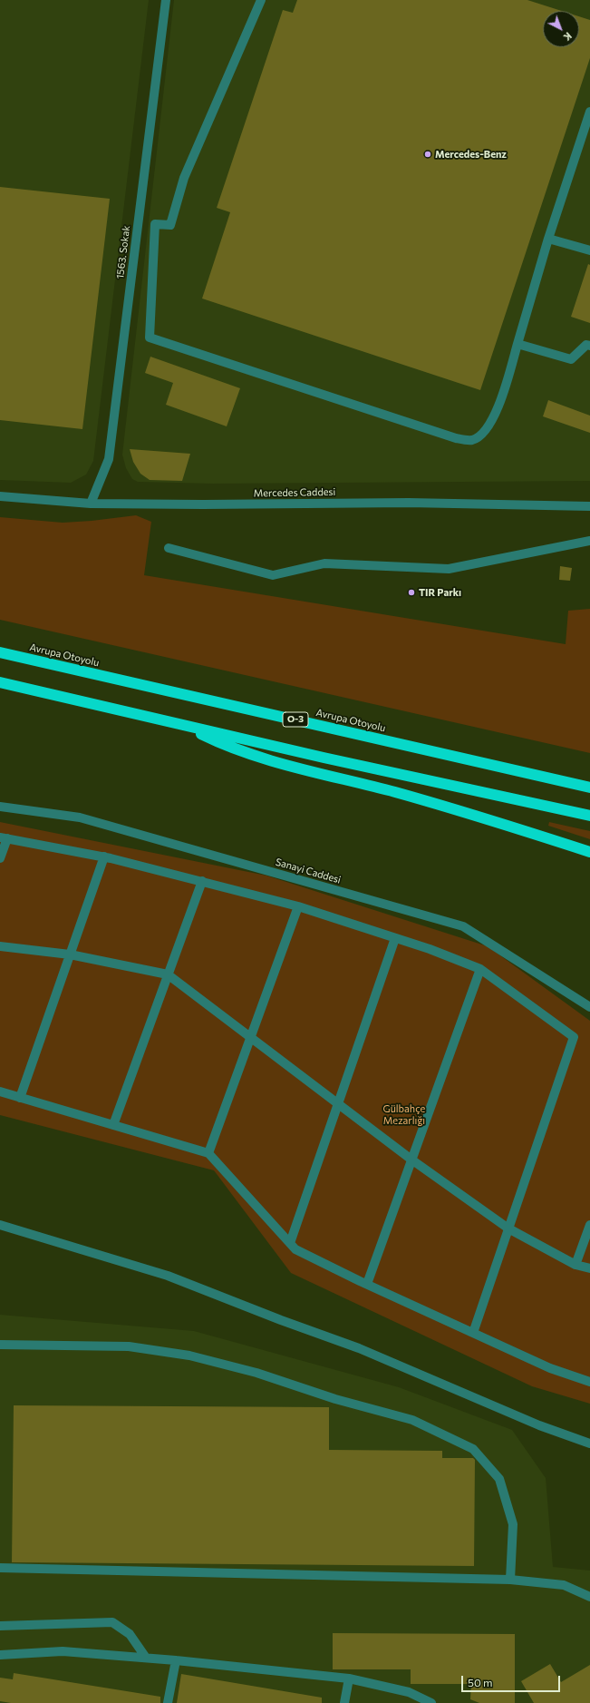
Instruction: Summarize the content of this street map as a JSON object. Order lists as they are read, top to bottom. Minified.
{"streets":{"highway":["Avrupa Otoyolu","O-3"],"street":["1563. Sokak","Mercedes Caddesi","Sanayi Caddesi"]},"crossings":[["1563. Sokak","Mercedes Caddesi"]],"parks":["Gülbahçe Mezarlığı"],"places":["Mercedes-Benz","TIR Parkı"],"scale_bar":"50 m","north":"bottom right"}
